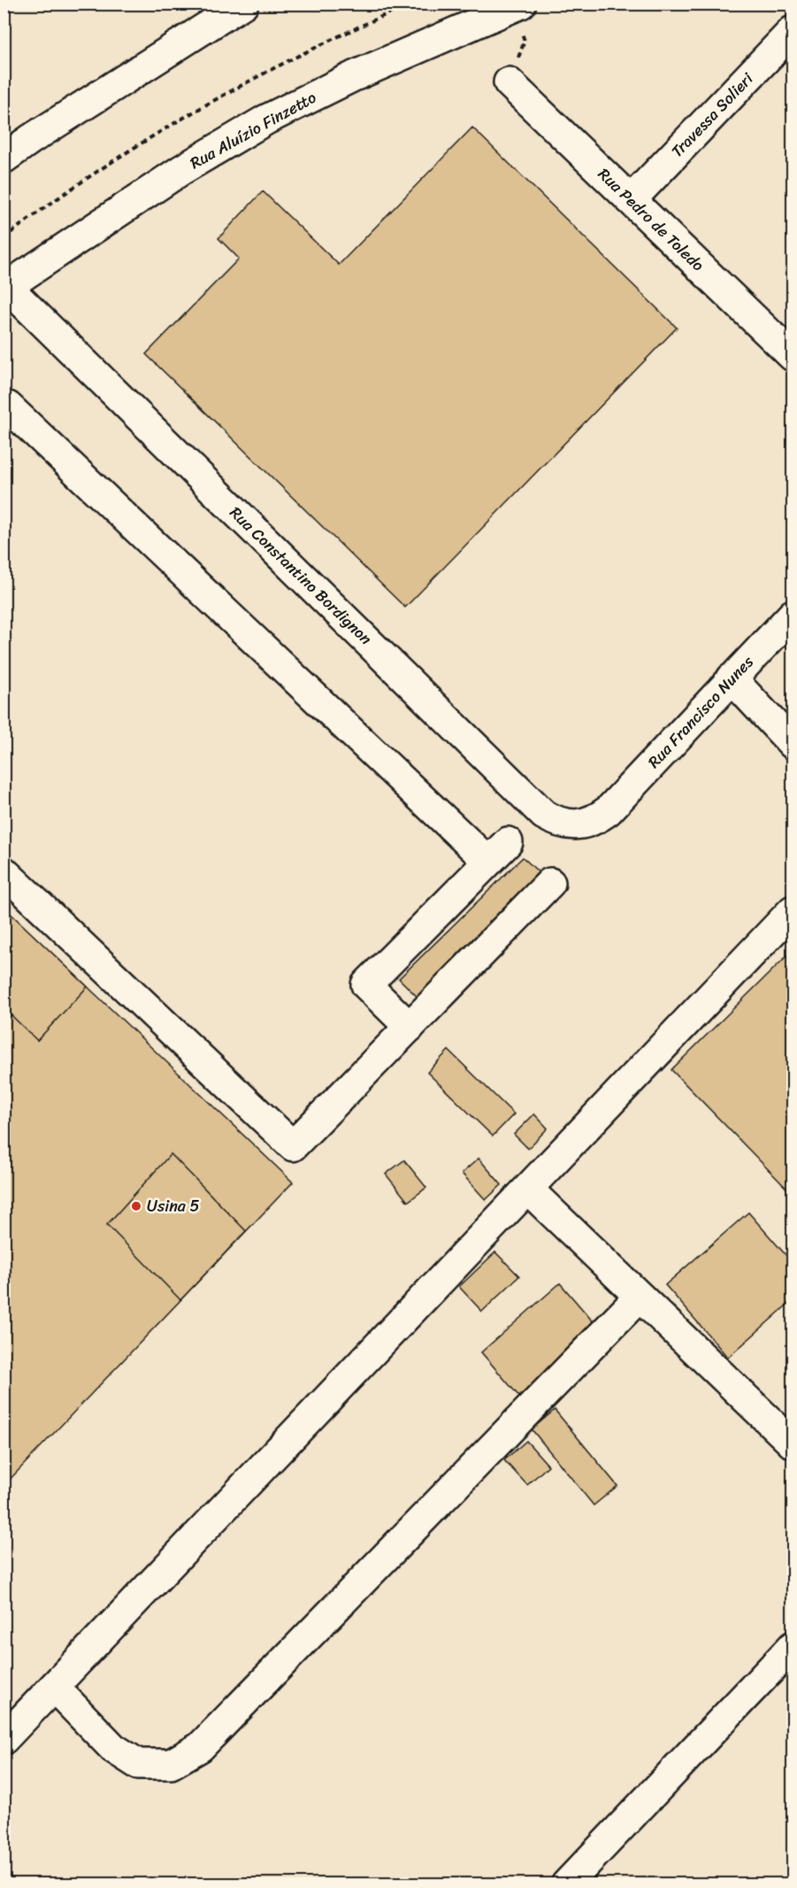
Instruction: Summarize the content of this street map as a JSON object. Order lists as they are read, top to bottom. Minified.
{"streets":{"street":["Travessa Solieri","Rua Aluízio Finzetto","Rua Pedro de Toledo","Rua Constantino Bordignon","Rua Francisco Nunes"]},"crossings":[["Travessa Solieri","Rua Pedro de Toledo"],["Rua Aluízio Finzetto","Rua Constantino Bordignon"],["Rua Constantino Bordignon","Rua Francisco Nunes"]],"places":["Usina 5"]}
